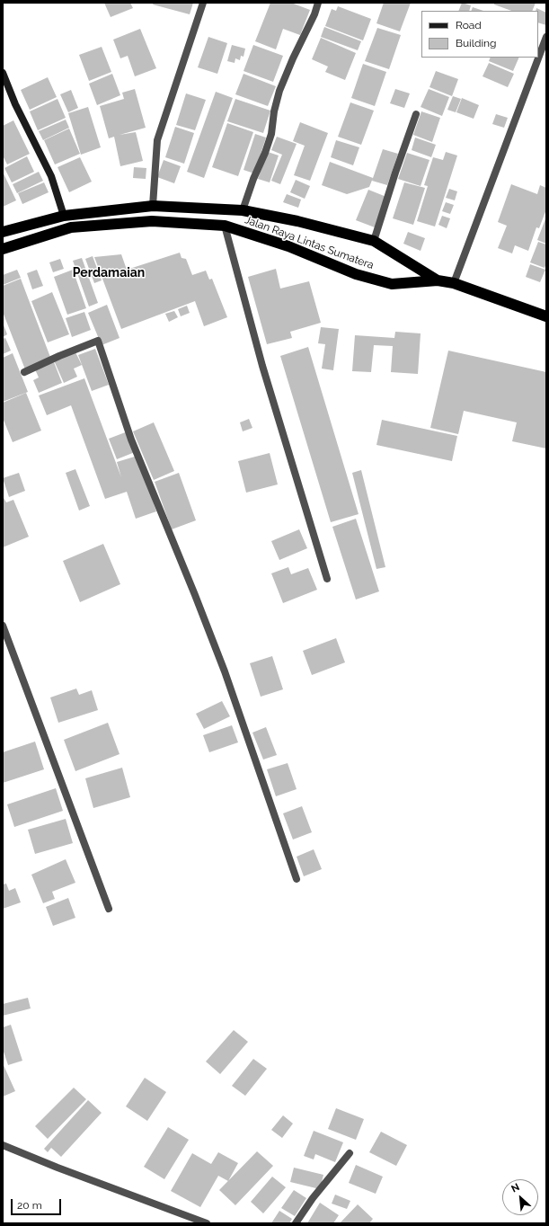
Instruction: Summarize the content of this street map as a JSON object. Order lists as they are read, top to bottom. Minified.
{"streets":{"highway":["Jalan Raya Lintas Sumatera"]},"districts":["Perdamaian"],"legend":["Road","Building"],"scale_bar":"20 m","north":"top left"}
